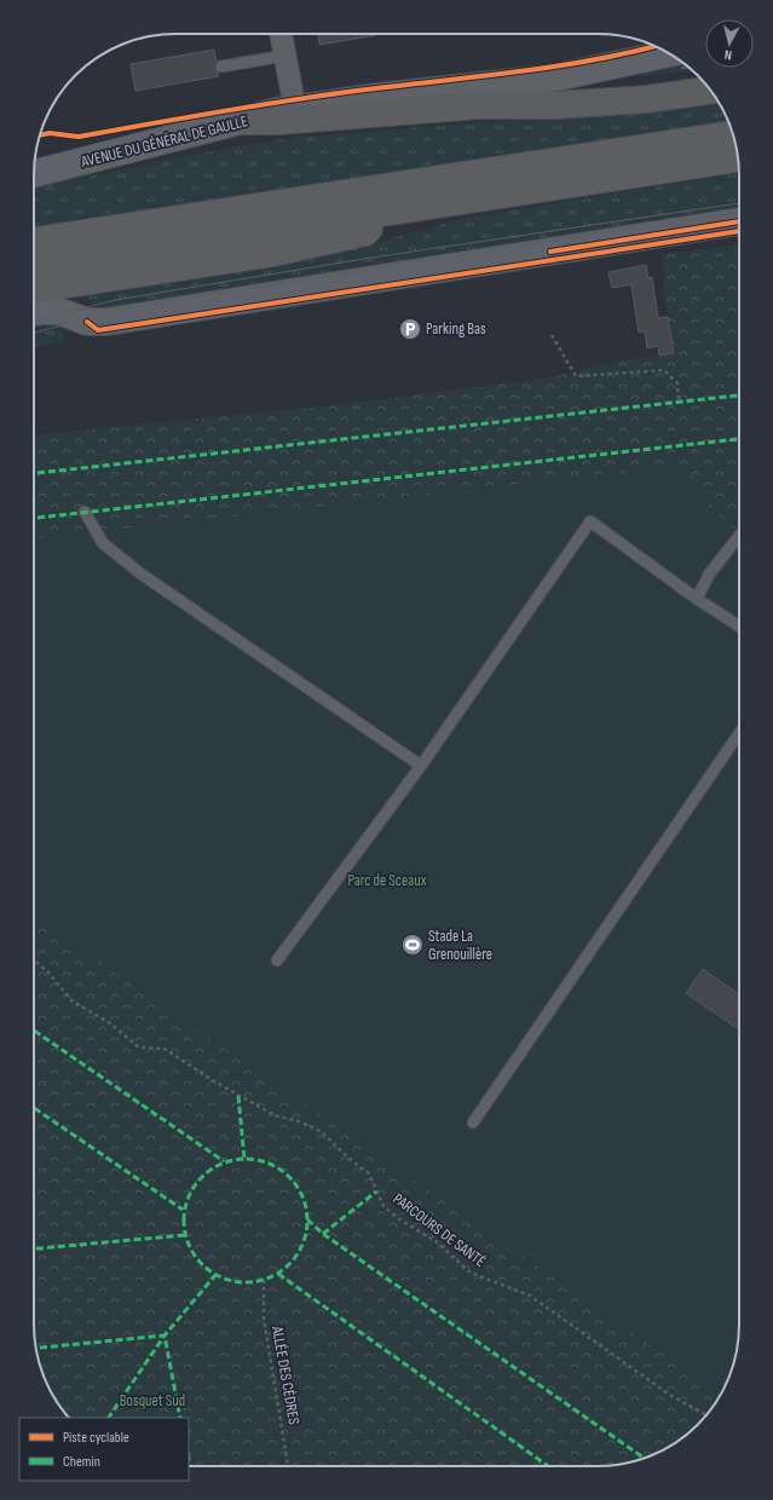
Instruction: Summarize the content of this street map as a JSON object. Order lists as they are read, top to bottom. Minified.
{"streets":{"main road":["AVENUE DU GÉNÉRAL DE GAULLE"],"path":["PARCOURS DE SANTÉ","ALLÉE DES CÈDRES"]},"parks":["Parc de Sceaux","Bosquet Sud"],"places":{"parking":["Parking Bas"],"sports":["Stade La Grenouillère"]},"legend":["Piste cyclable","Chemin"],"north":"bottom"}
